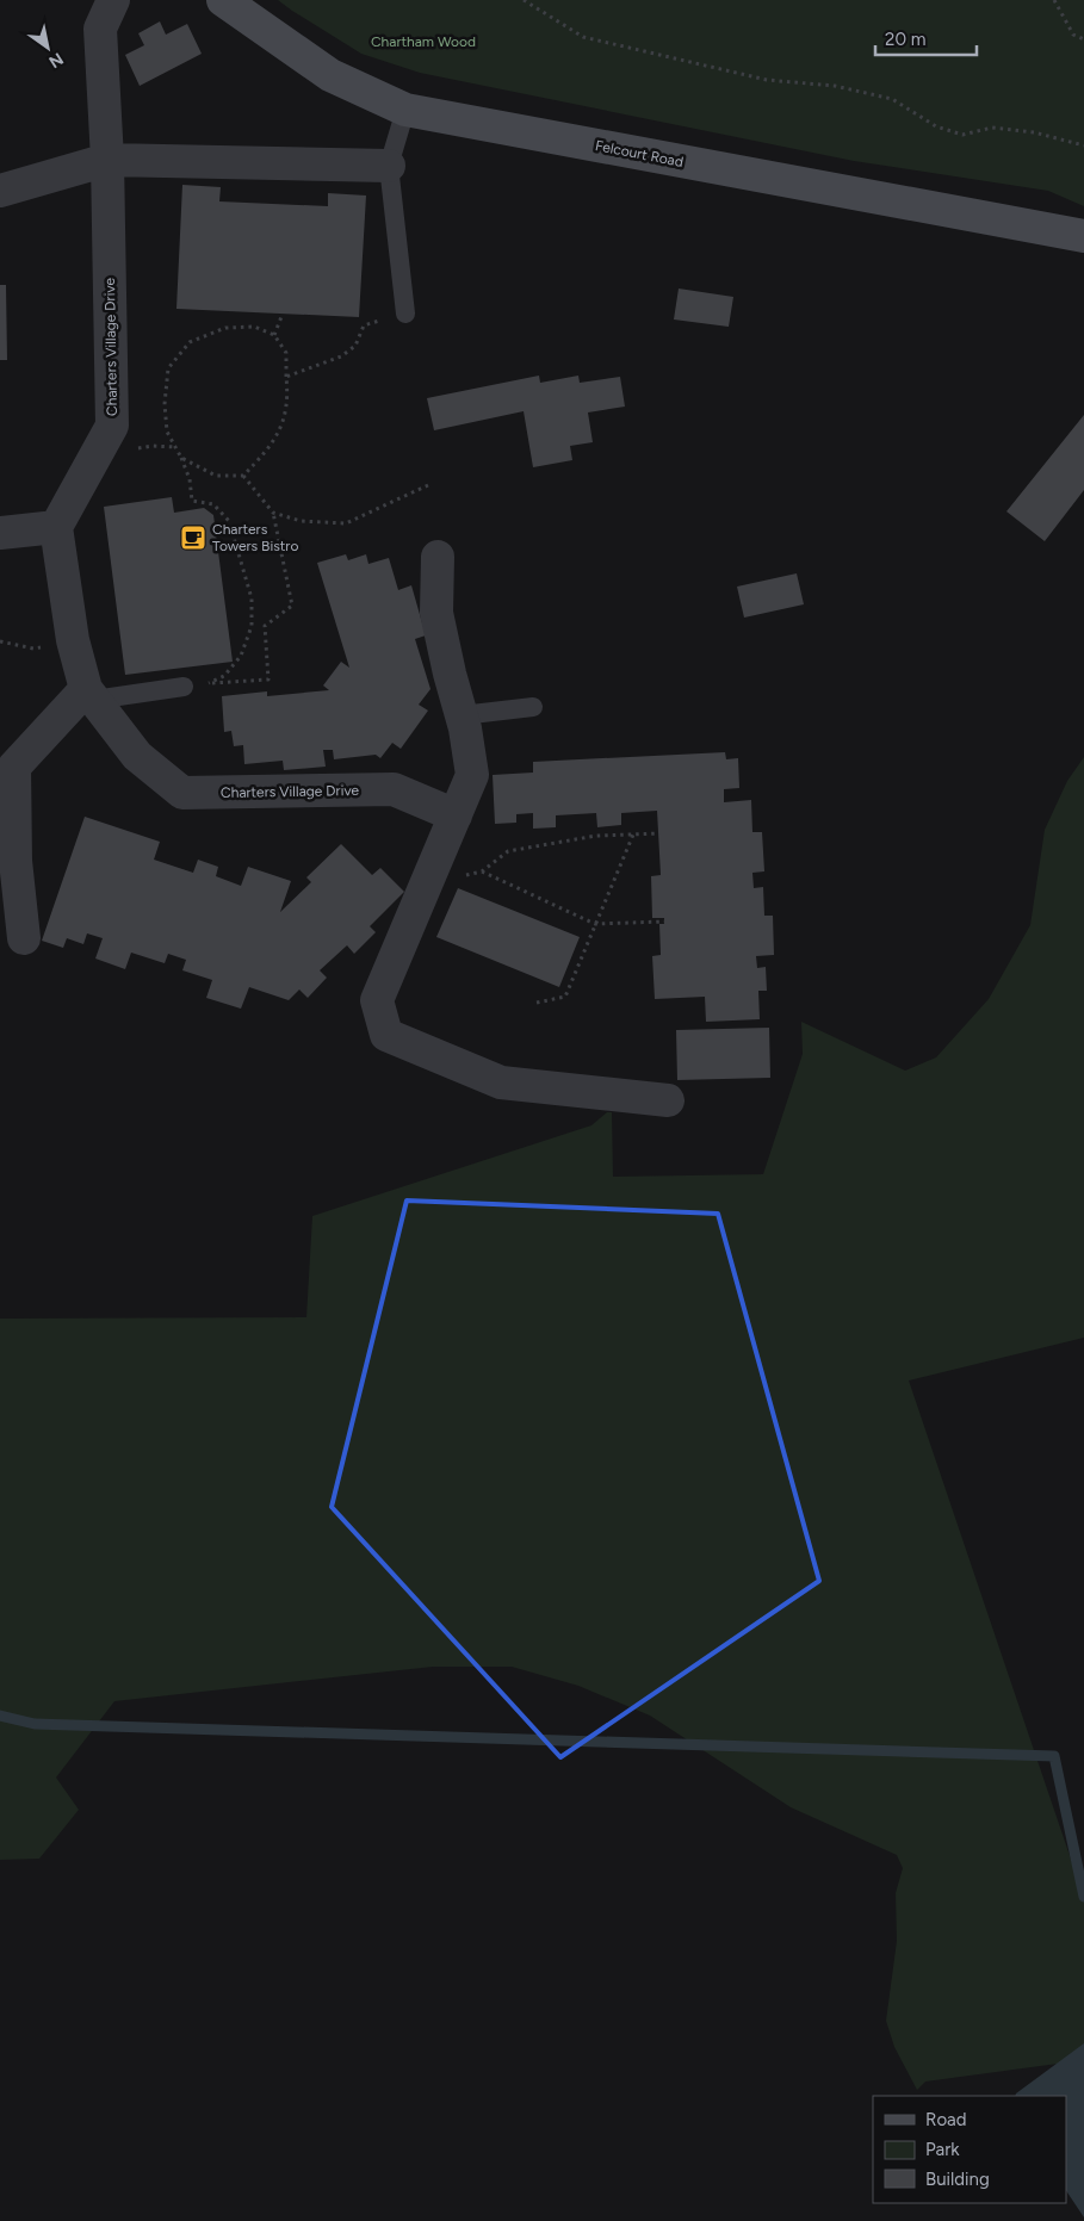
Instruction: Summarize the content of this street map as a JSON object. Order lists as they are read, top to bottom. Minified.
{"streets":{"street":["Felcourt Road","Charters Village Drive"]},"parks":["Chartham Wood"],"places":{"cafe":["Charters Towers Bistro"]},"legend":["Road","Park","Building"],"scale_bar":"20 m","north":"bottom right"}
